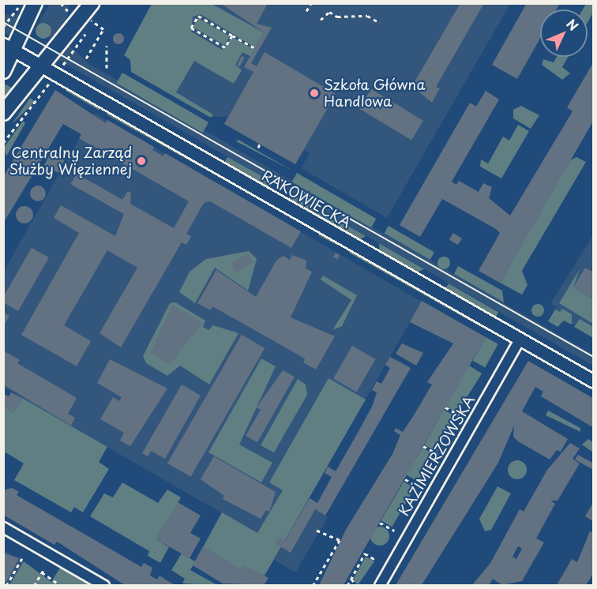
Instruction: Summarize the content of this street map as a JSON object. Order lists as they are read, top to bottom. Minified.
{"streets":{"street":["RAKOWIECKA","KAZIMIERZOWSKA"]},"crossings":[["RAKOWIECKA","KAZIMIERZOWSKA"]],"places":["Szkoła Główna Handlowa","Centralny Zarząd Służby Więziennej"],"north":"top right"}
